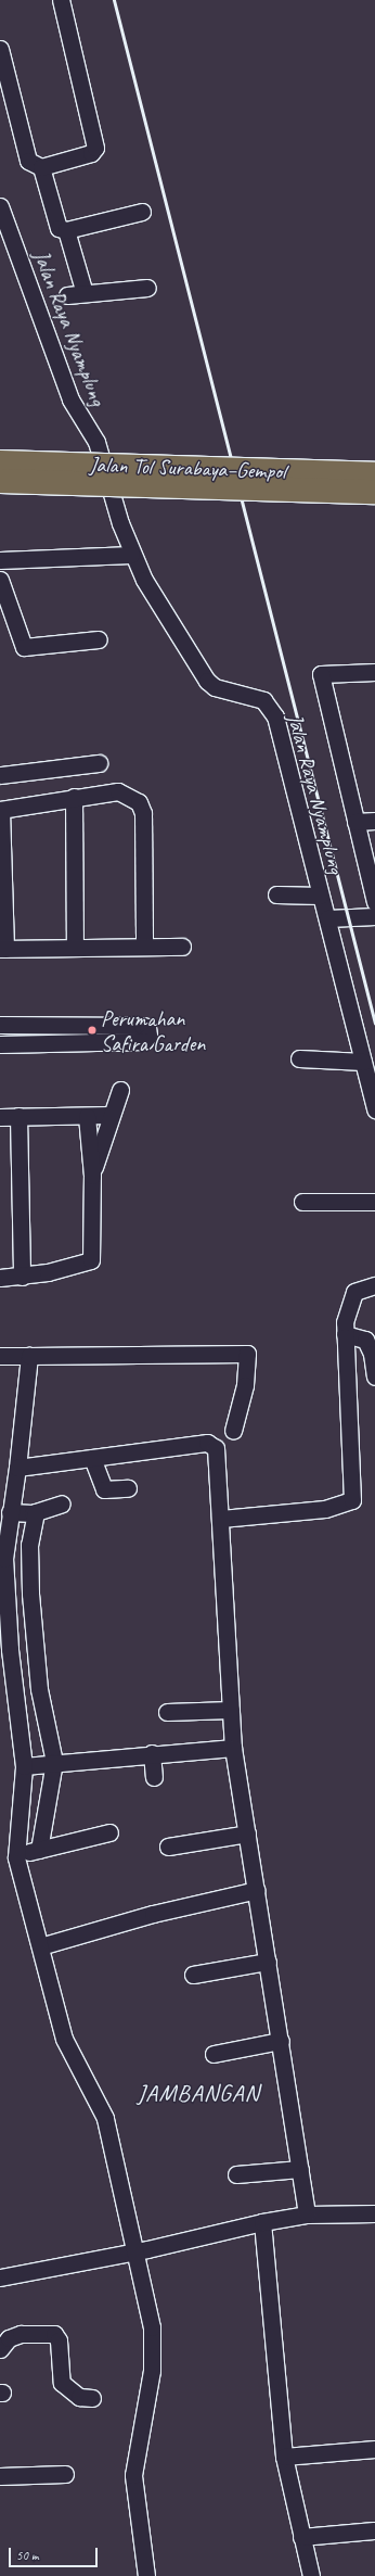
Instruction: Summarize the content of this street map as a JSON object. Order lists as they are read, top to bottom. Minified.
{"streets":{"highway":["Jalan Tol Surabaya–Gempol"],"street":["Jalan Raya Nyamplung"]},"districts":["JAMBANGAN"],"places":["Perumahan Safira Garden"],"scale_bar":"50 m"}
